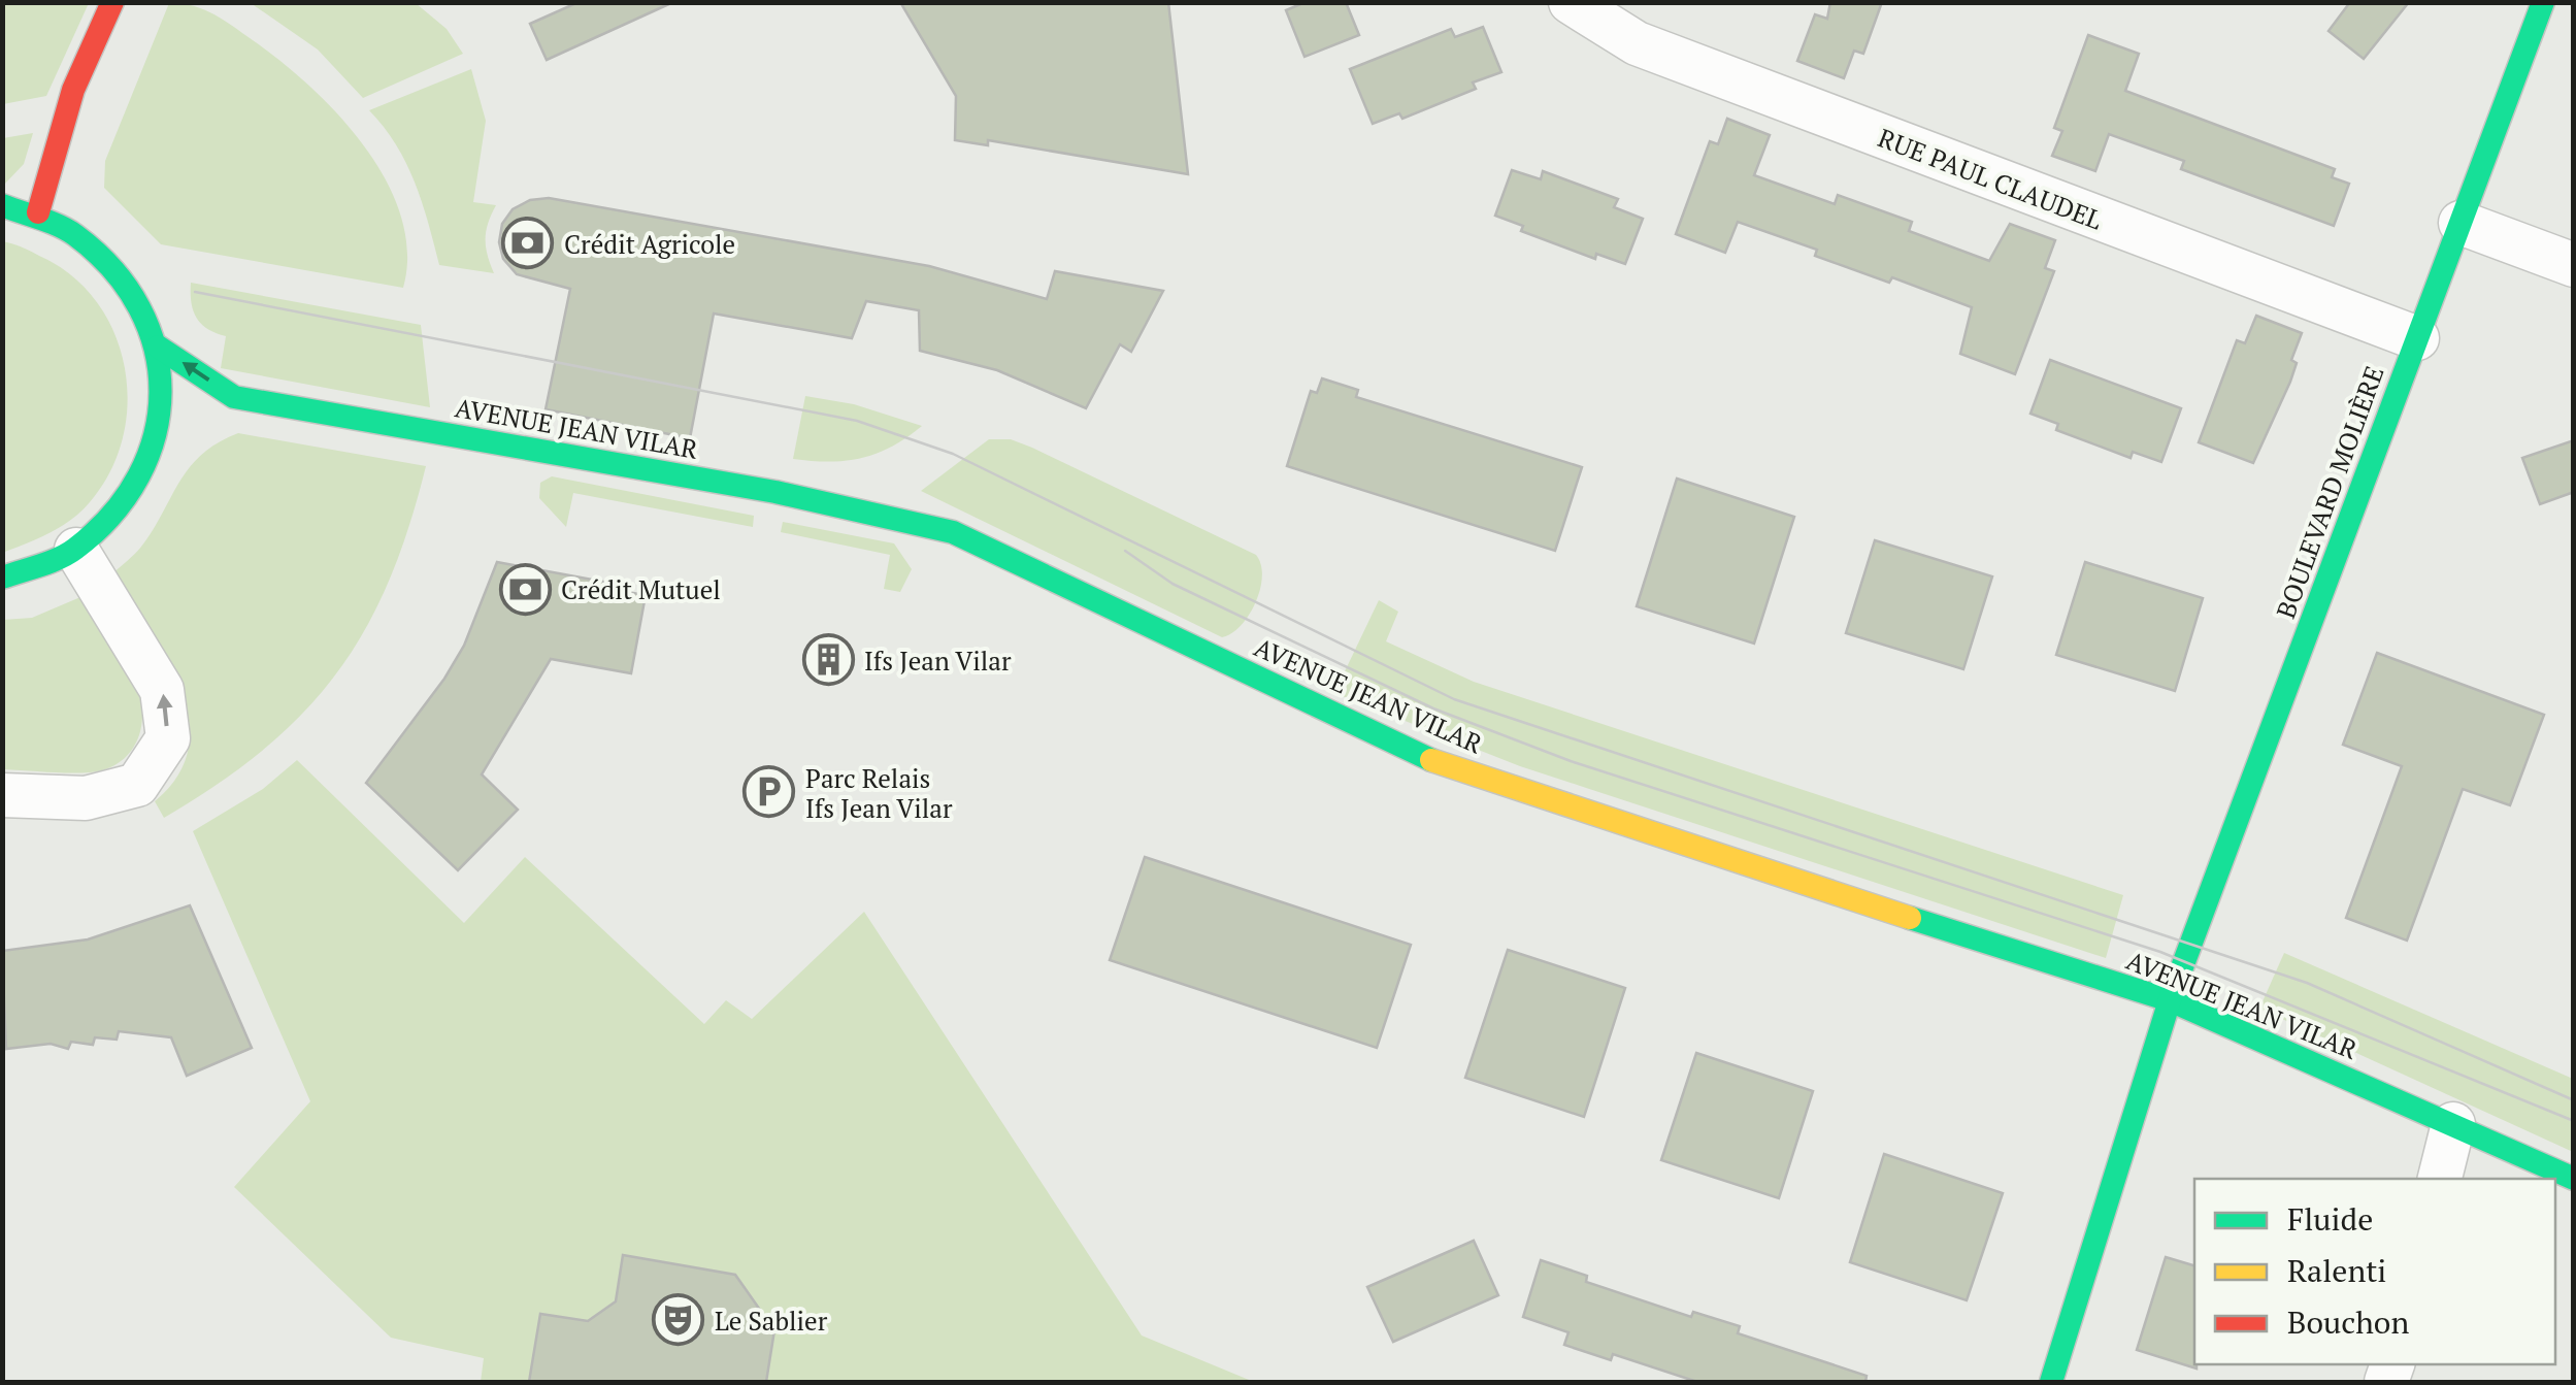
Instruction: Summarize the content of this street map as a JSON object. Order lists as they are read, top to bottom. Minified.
{"streets":{"main road":["AVENUE JEAN VILAR","BOULEVARD MOLIÈRE"],"street":["RUE PAUL CLAUDEL"]},"crossings":[["RUE PAUL CLAUDEL","BOULEVARD MOLIÈRE"],["AVENUE JEAN VILAR","BOULEVARD MOLIÈRE"]],"places":{"bank":["Crédit Agricole","Crédit Mutuel"],"building":["Ifs Jean Vilar"],"parking":["Parc Relais Ifs Jean Vilar"],"theatre":["Le Sablier"]},"legend":["Fluide","Ralenti","Bouchon"]}
